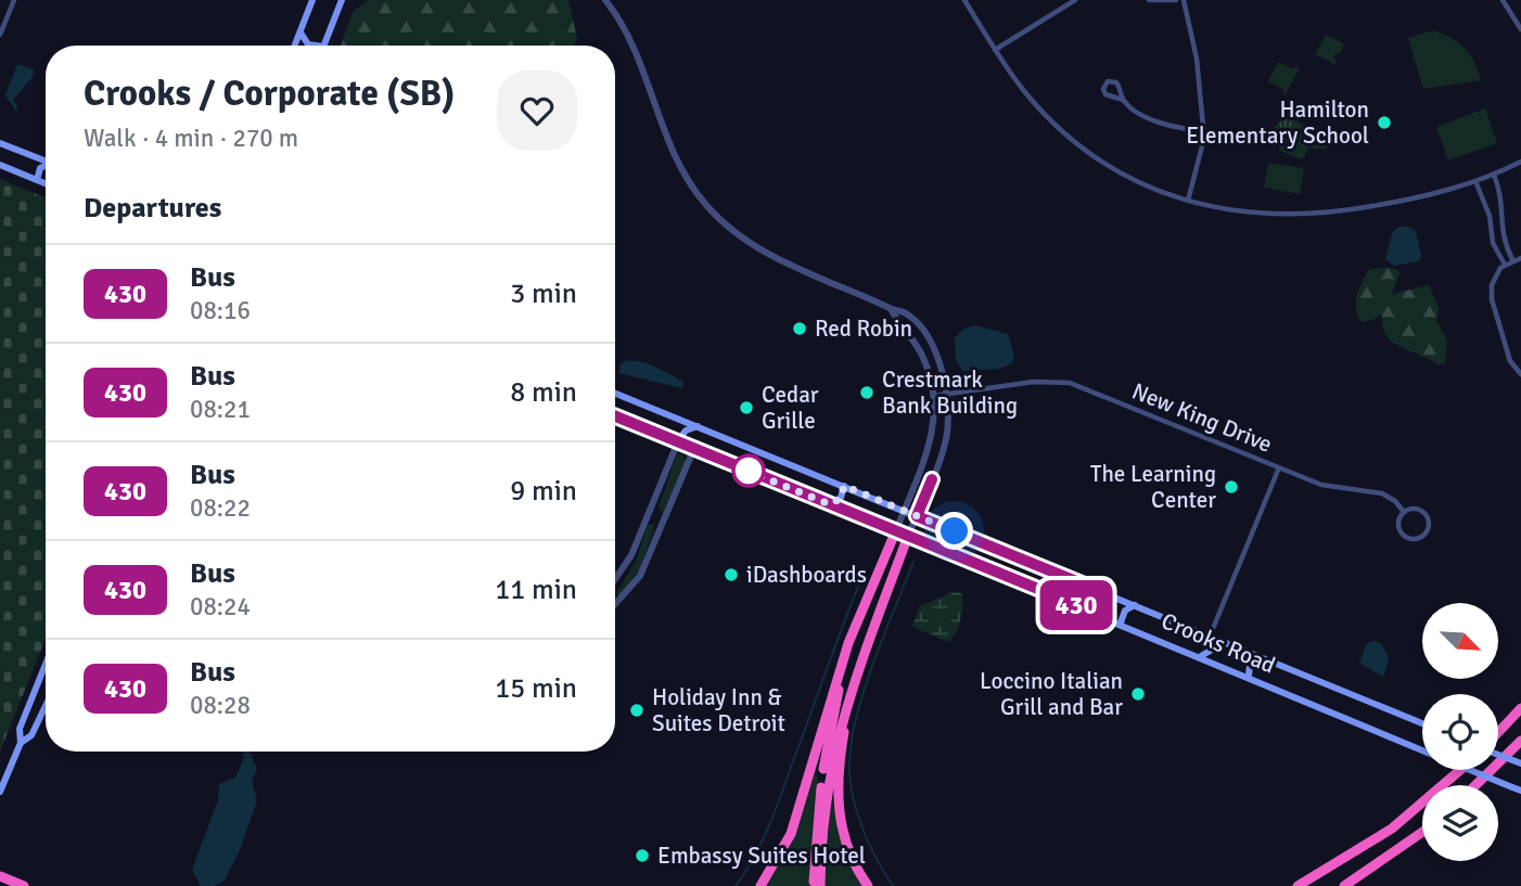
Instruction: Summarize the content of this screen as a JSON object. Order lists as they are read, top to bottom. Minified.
{"streets":{"main road":["Crooks Road"],"street":["New King Drive"]},"crossings":[["New King Drive","Crooks Road"]],"places":["Hamilton Elementary School","Red Robin","Crestmark Bank Building","Cedar Grille","The Learning Center","iDashboards","Loccino Italian Grill and Bar","Holiday Inn & Suites Detroit","Embassy Suites Hotel"],"lines":["bus line 430"],"north":"bottom right","page":{"on_map":"430","heading":[["Crooks / Corporate (SB)","Walk · 4 min · 270 m"],"Departures"],"list":[{"mark":"430","name":"Bus","note":"08:16","value":"3 min"},{"mark":"430","name":"Bus","note":"08:21","value":"8 min"},{"mark":"430","name":"Bus","note":"08:22","value":"9 min"},{"mark":"430","name":"Bus","note":"08:24","value":"11 min"},{"mark":"430","name":"Bus","note":"08:28","value":"15 min"}]}}
